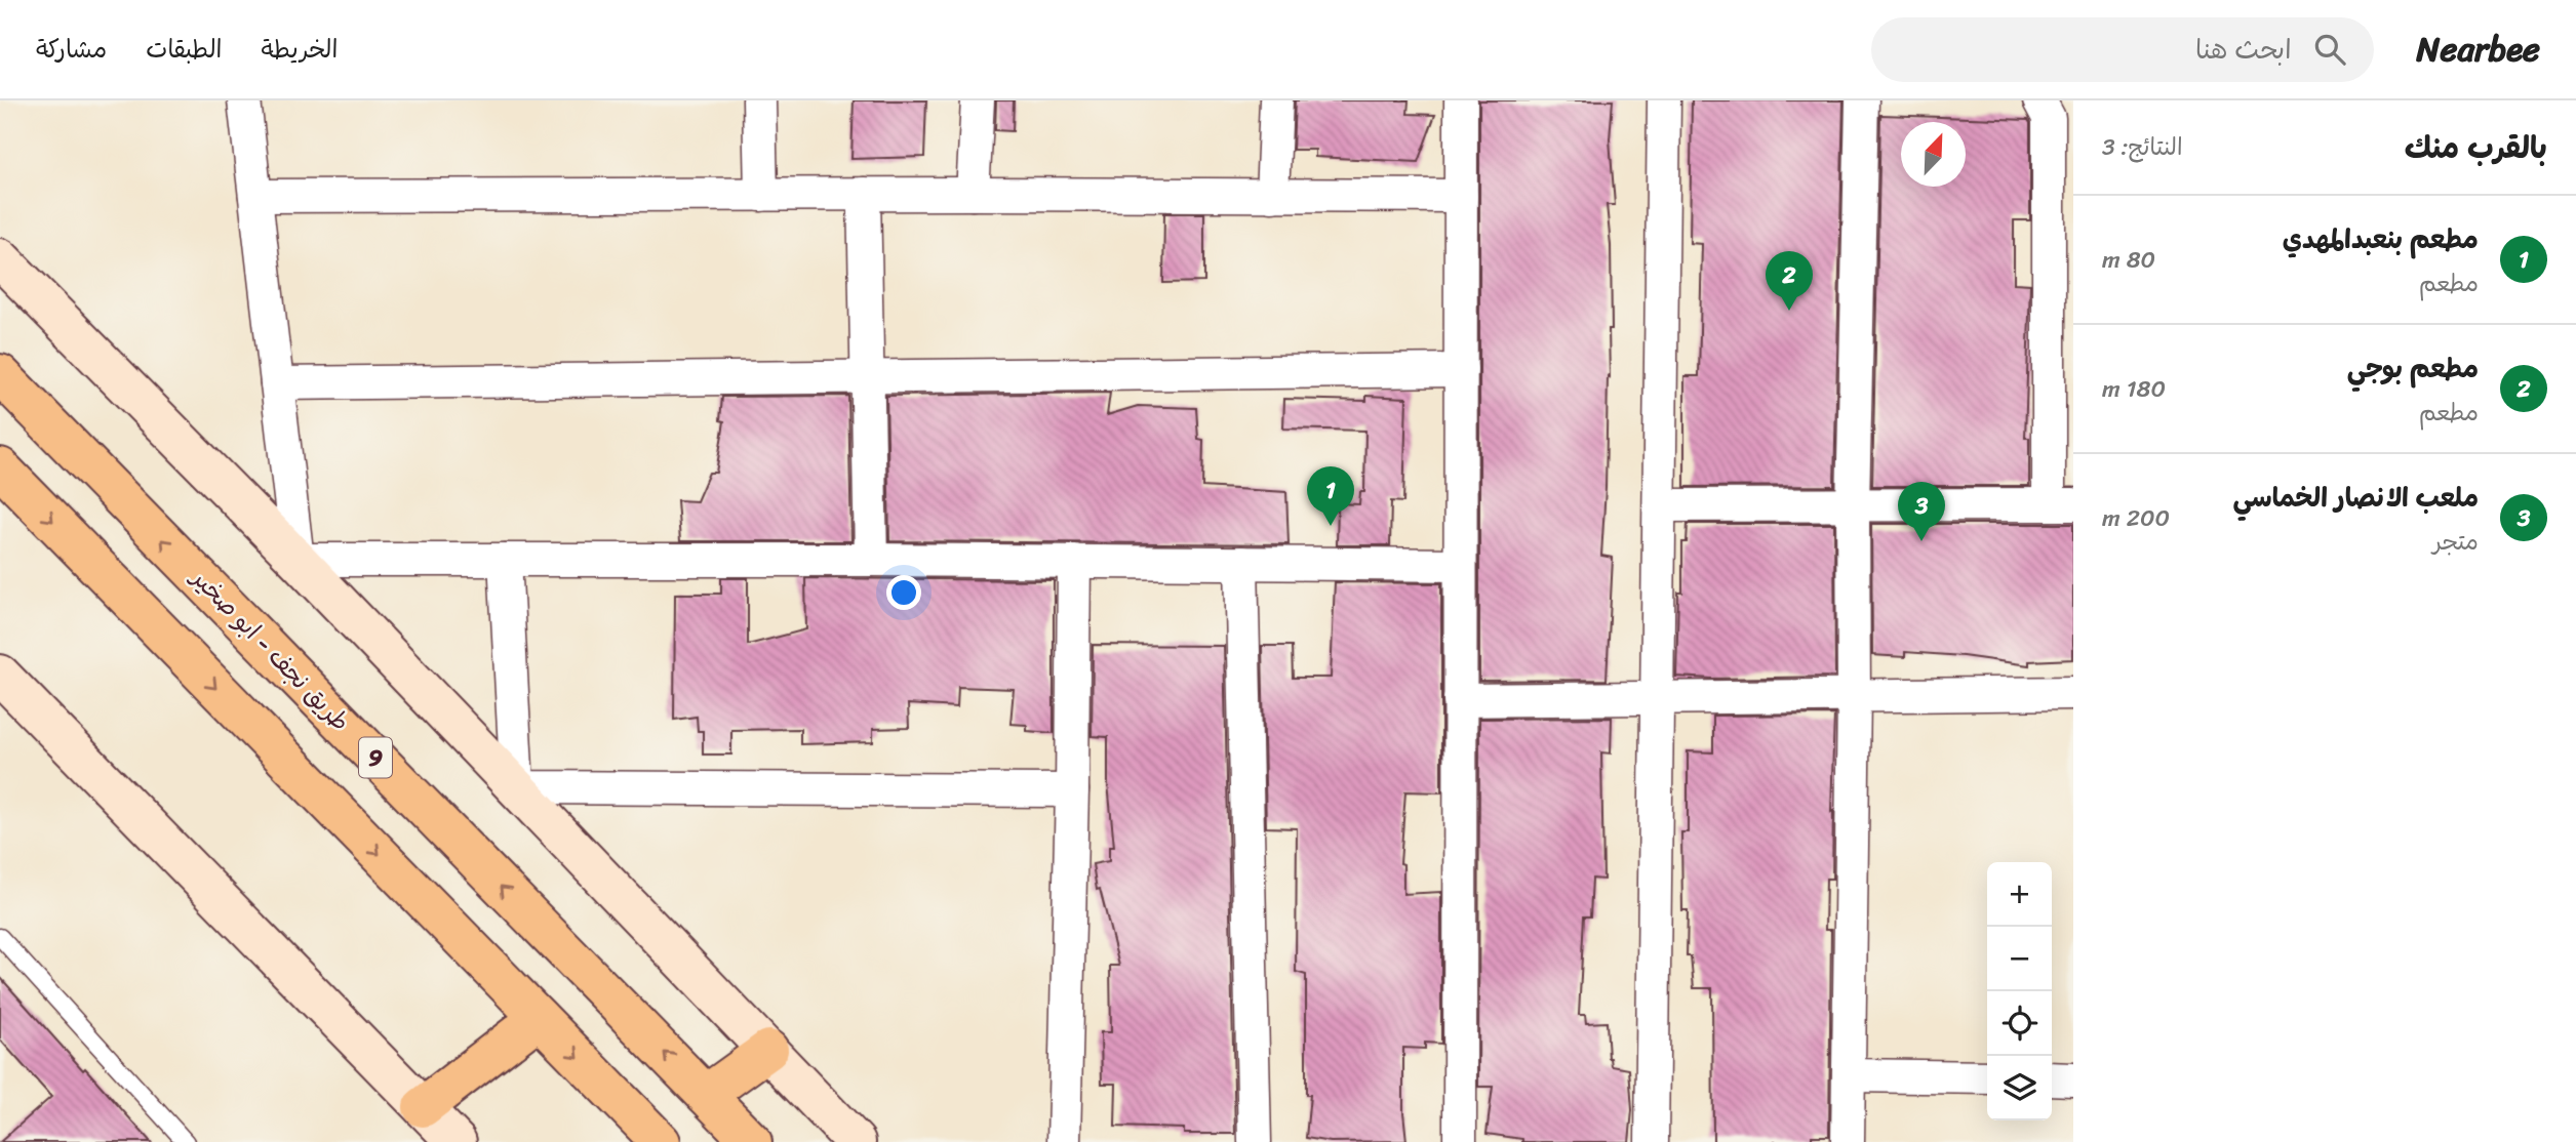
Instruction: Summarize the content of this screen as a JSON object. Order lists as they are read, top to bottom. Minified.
{"streets":{"highway":["طريق نجف - ابو صخير","9"]},"north":"top right","page":{"header":"Nearbee","search":"ابحث هنا","nav":["الخريطة","الطبقات","مشاركة"],"heading":["بالقرب منك","النتائج: 3"],"list":[{"mark":"1","name":"مطعم بنعبدالمهدي","note":"مطعم","value":"80 m"},{"mark":"2","name":"مطعم بوجي","note":"مطعم","value":"180 m"},{"mark":"3","name":"ملعب الانصار الخماسي","note":"متجر","value":"200 m"}],"pins":["2","1","3"],"map_buttons":["+","−"]}}
